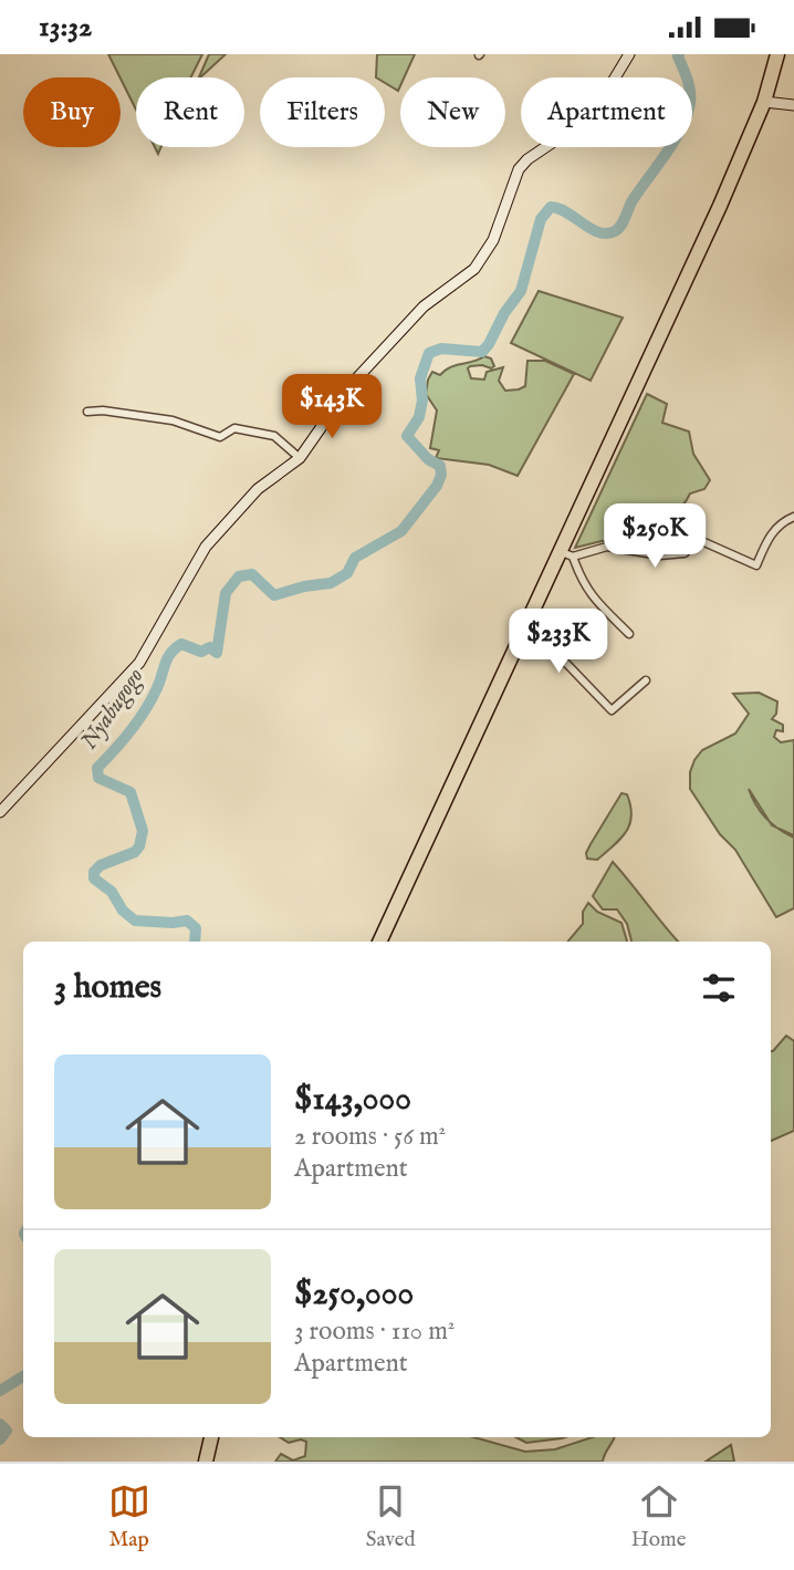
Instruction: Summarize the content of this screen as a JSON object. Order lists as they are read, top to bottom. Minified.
{"water":["Nyabugogo"],"page":{"status":"13:32","chip":["Buy","Rent","Filters","New","Apartment"],"price":["$143K","$250K","$233K"],"heading":"3 homes","list":[{"name":"$143,000","note":"2 rooms · 56 m² · Apartment"},{"name":"$250,000","note":"3 rooms · 110 m² · Apartment"}],"tabs":["Map","Saved","Home"]}}
